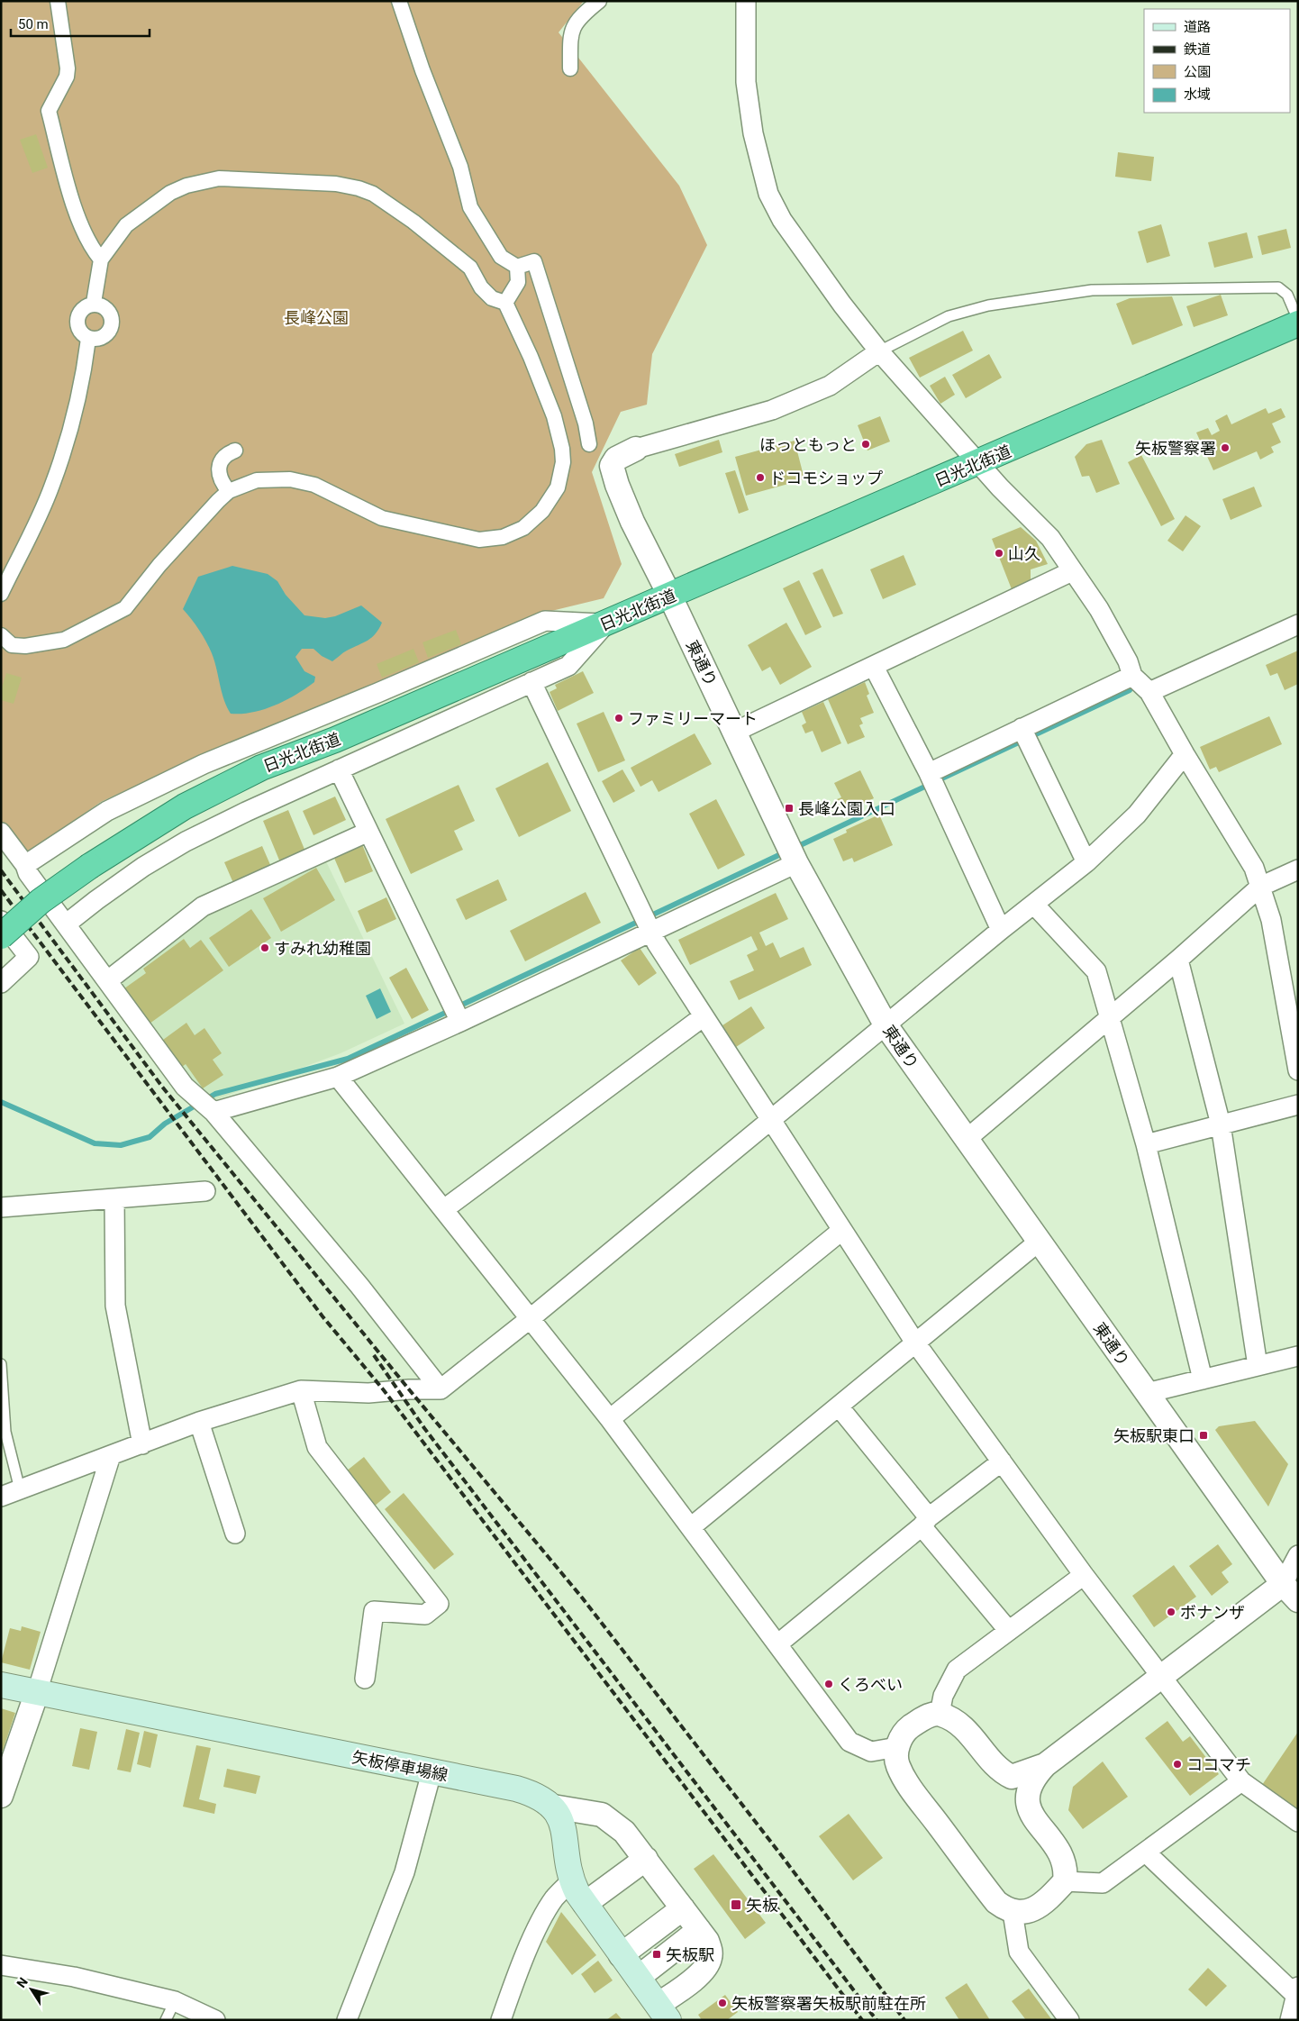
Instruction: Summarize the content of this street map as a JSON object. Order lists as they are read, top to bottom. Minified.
{"streets":{"highway":["日光北街道"],"main road":["矢板停車場線"],"street":["東通り"]},"crossings":[["日光北街道","東通り"]],"parks":["長峰公園"],"places":{"other":["ほっともっと","矢板警察署","ドコモショップ","山久","ファミリーマート","すみれ幼稚園","ボナンザ","くろべい","ココマチ","矢板警察署矢板駅前駐在所"],"transit":["長峰公園入口","矢板駅東口","矢板","矢板駅"]},"legend":["道路","鉄道","公園","水域"],"scale_bar":"50 m","north":"top left"}
